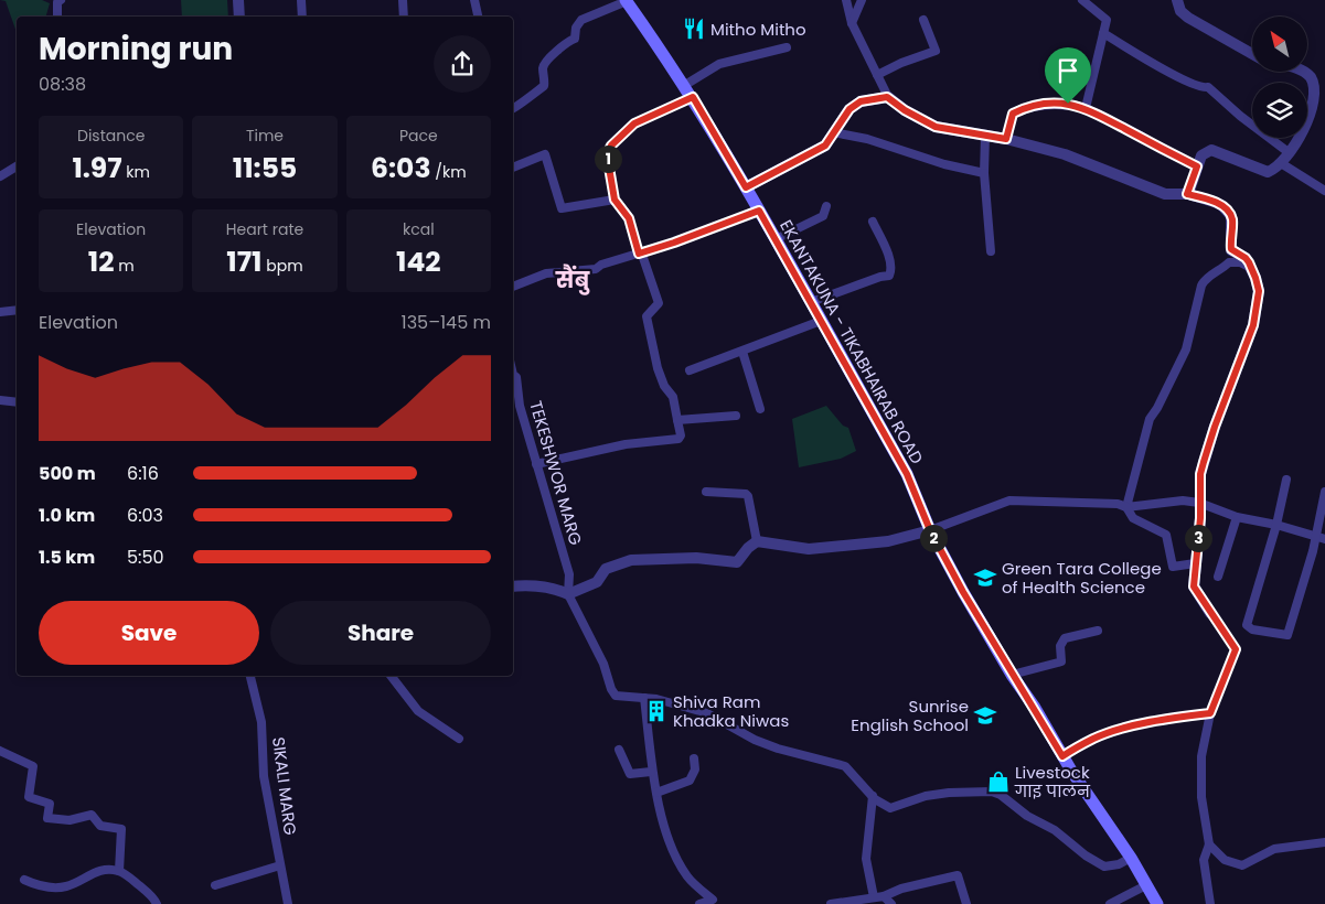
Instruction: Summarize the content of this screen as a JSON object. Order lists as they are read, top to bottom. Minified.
{"streets":{"main road":["EKANTAKUNA - TIKABHAIRAB ROAD"],"street":["TEKESHWOR MARG","SIKALI MARG"]},"districts":["सैंबु"],"places":{"restaurant":["Mitho Mitho"],"school or university":["Green Tara College of Health Science","Sunrise English School"],"building":["Shiva Ram Khadka Niwas"],"shop":["Livestock गाइ पालन"]},"north":"top left","page":{"heading":["Morning run","08:38"],"stats":[["Distance","1.97 km"],["Time","11:55"],["Pace","6:03 /km"],["Elevation","12 m"],["Heart rate","171 bpm"],["kcal","142"]],"pins":["1","2","3"],"chart":["Elevation","135–145 m"],"list":[{"name":"500 m","note":"6:16"},{"name":"1.0 km","note":"6:03"},{"name":"1.5 km","note":"5:50"}],"buttons":["Save","Share"]}}
